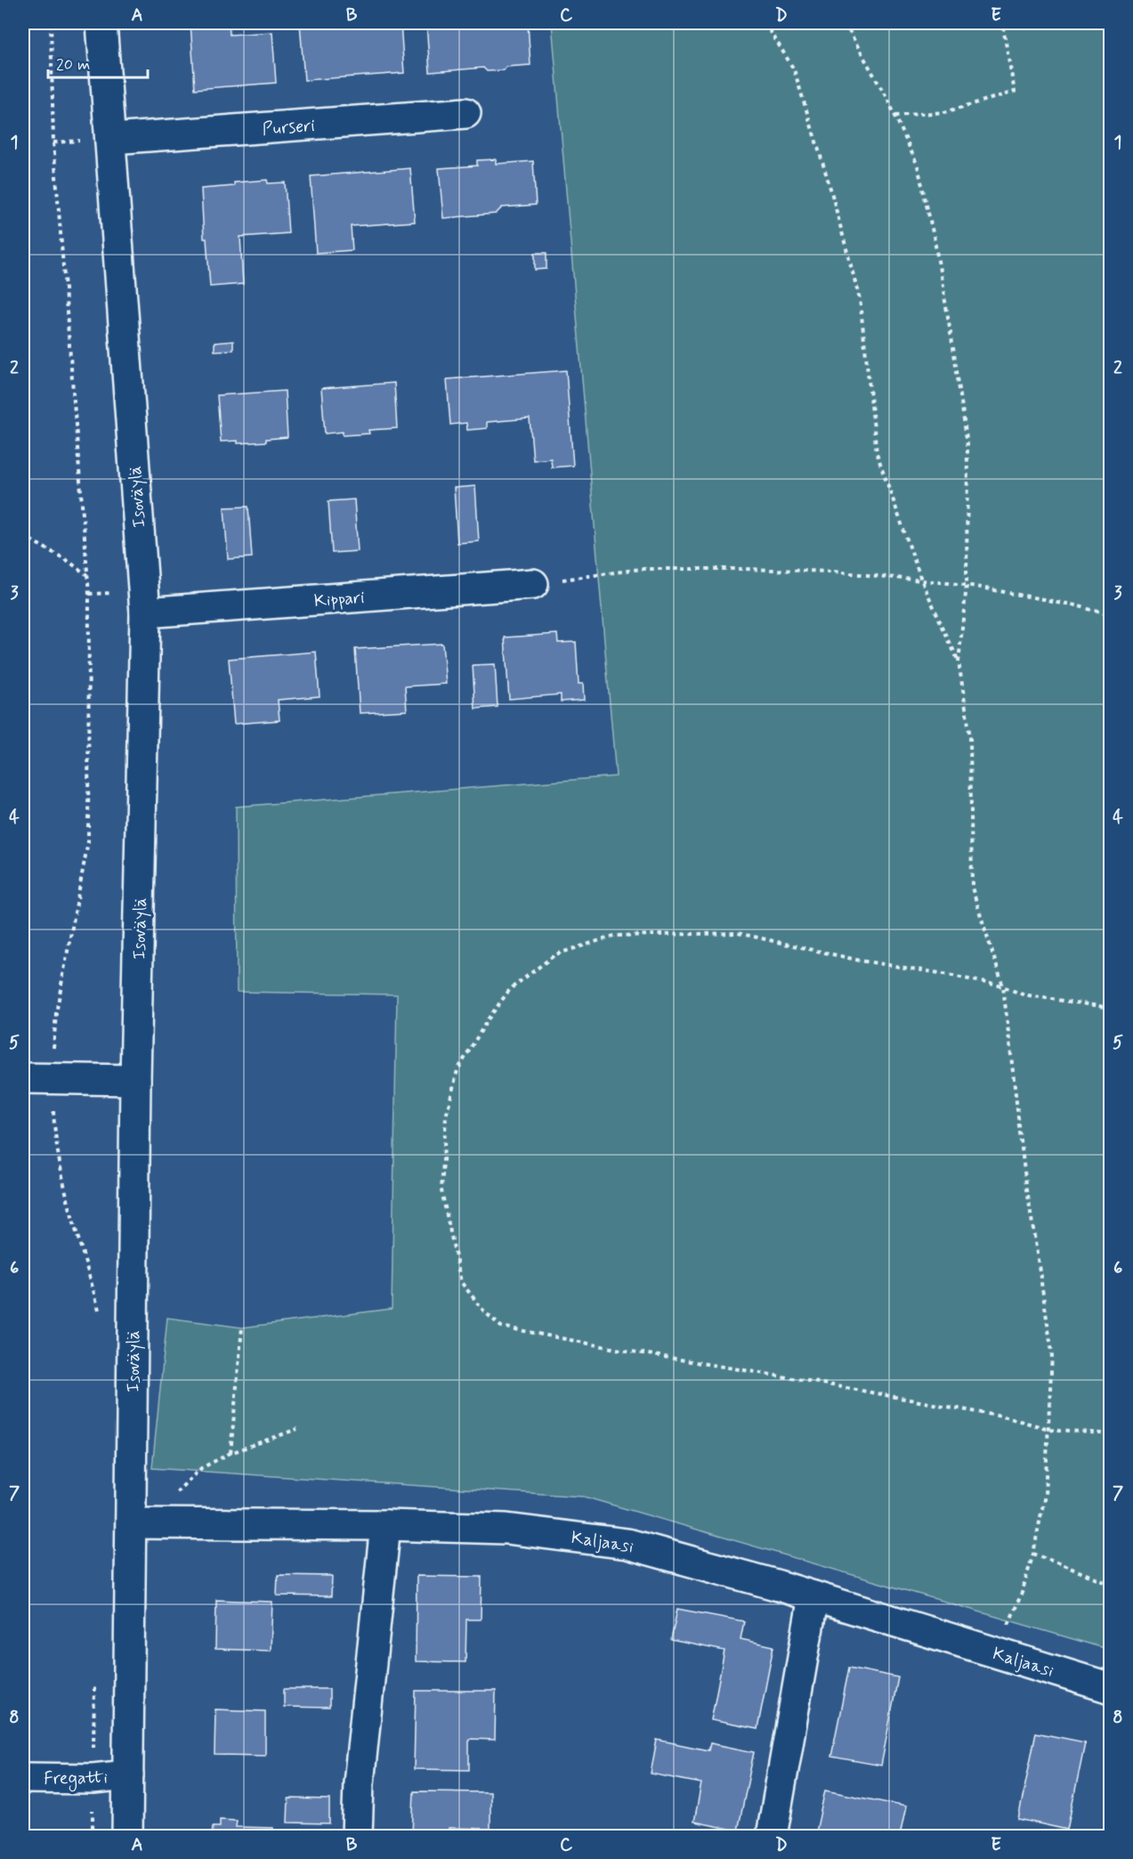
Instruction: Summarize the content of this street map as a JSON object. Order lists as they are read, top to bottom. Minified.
{"streets":{"street":["Purseri","Isoväylä","Kippari","Kaljaasi","Fregatti"]},"crossings":[["Purseri","Isoväylä"],["Isoväylä","Kippari"],["Isoväylä","Kaljaasi"],["Isoväylä","Fregatti"]],"scale_bar":"20 m","grid":{"columns":["A","B","C","D","E"],"rows":["1","2","3","4","5","6","7","8"]}}
